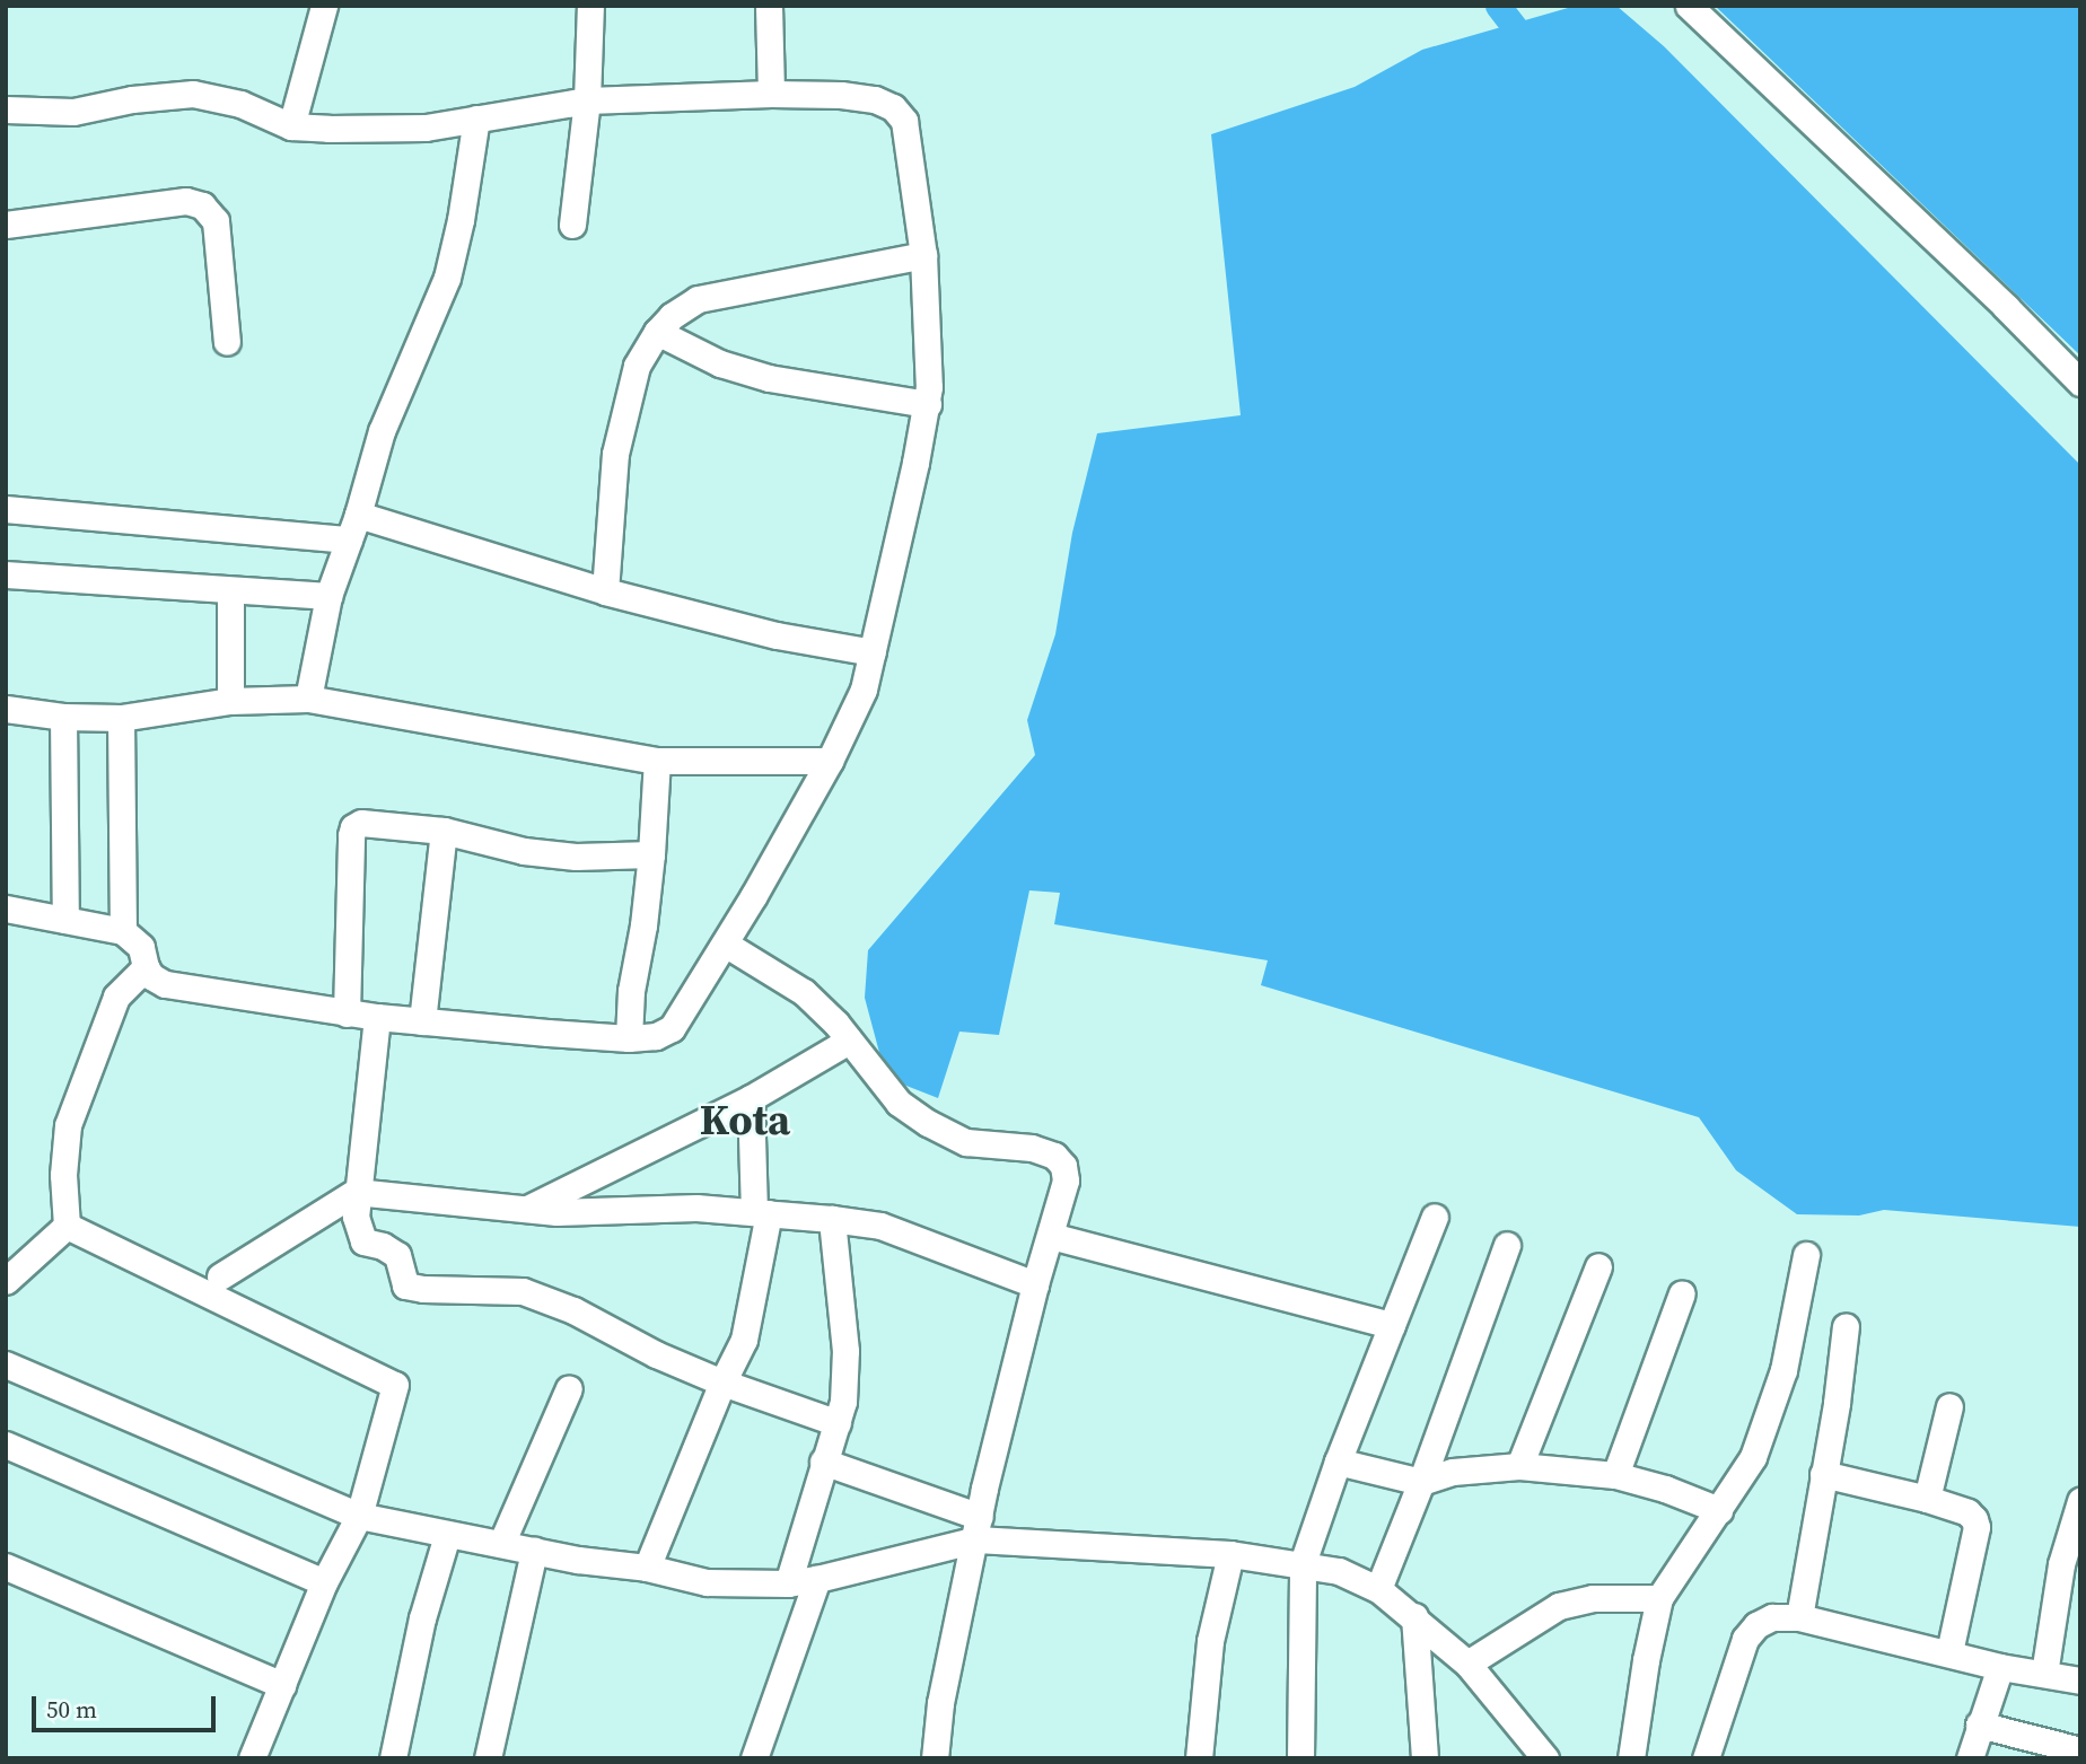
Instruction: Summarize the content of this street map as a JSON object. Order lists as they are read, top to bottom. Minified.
{"districts":["Kota"],"scale_bar":"50 m"}
